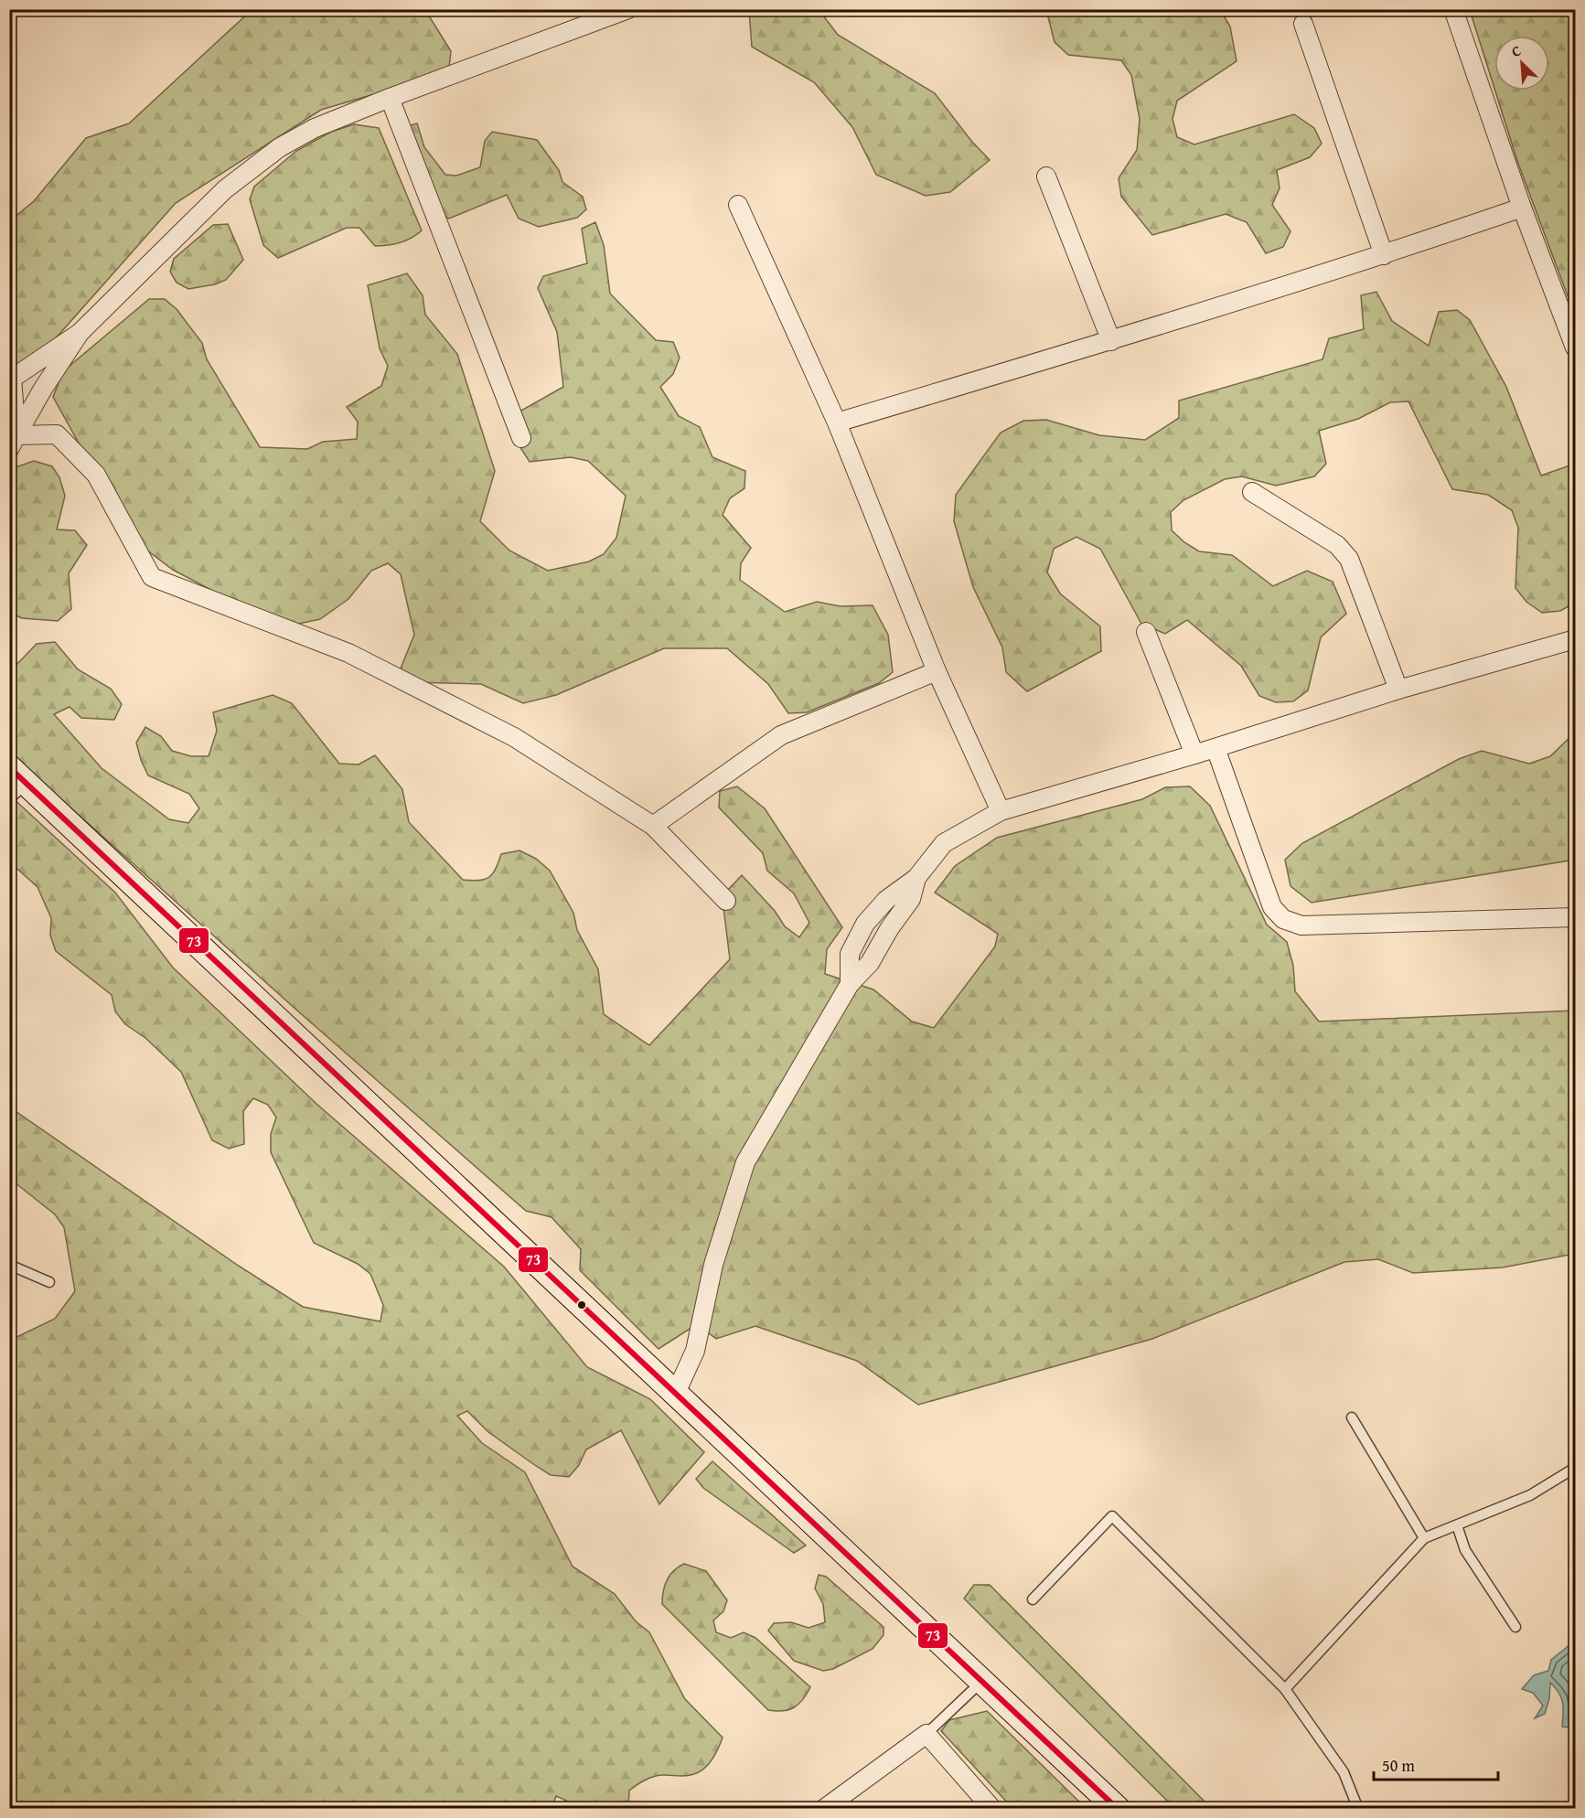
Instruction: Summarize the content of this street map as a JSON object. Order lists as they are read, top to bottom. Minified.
{"lines":["transit line 73"],"scale_bar":"50 m","north":"top left"}
